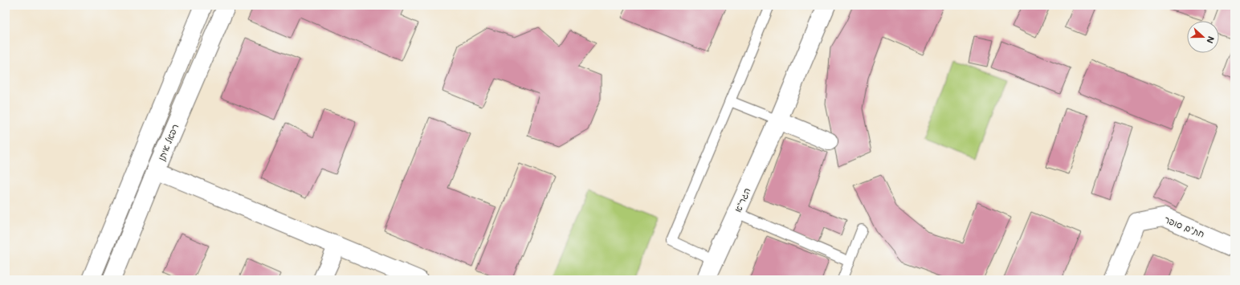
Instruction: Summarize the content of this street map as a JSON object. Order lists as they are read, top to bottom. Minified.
{"streets":{"street":["רפאל איתן","הגר\"א","חת\"ם סופר"]},"north":"right"}
